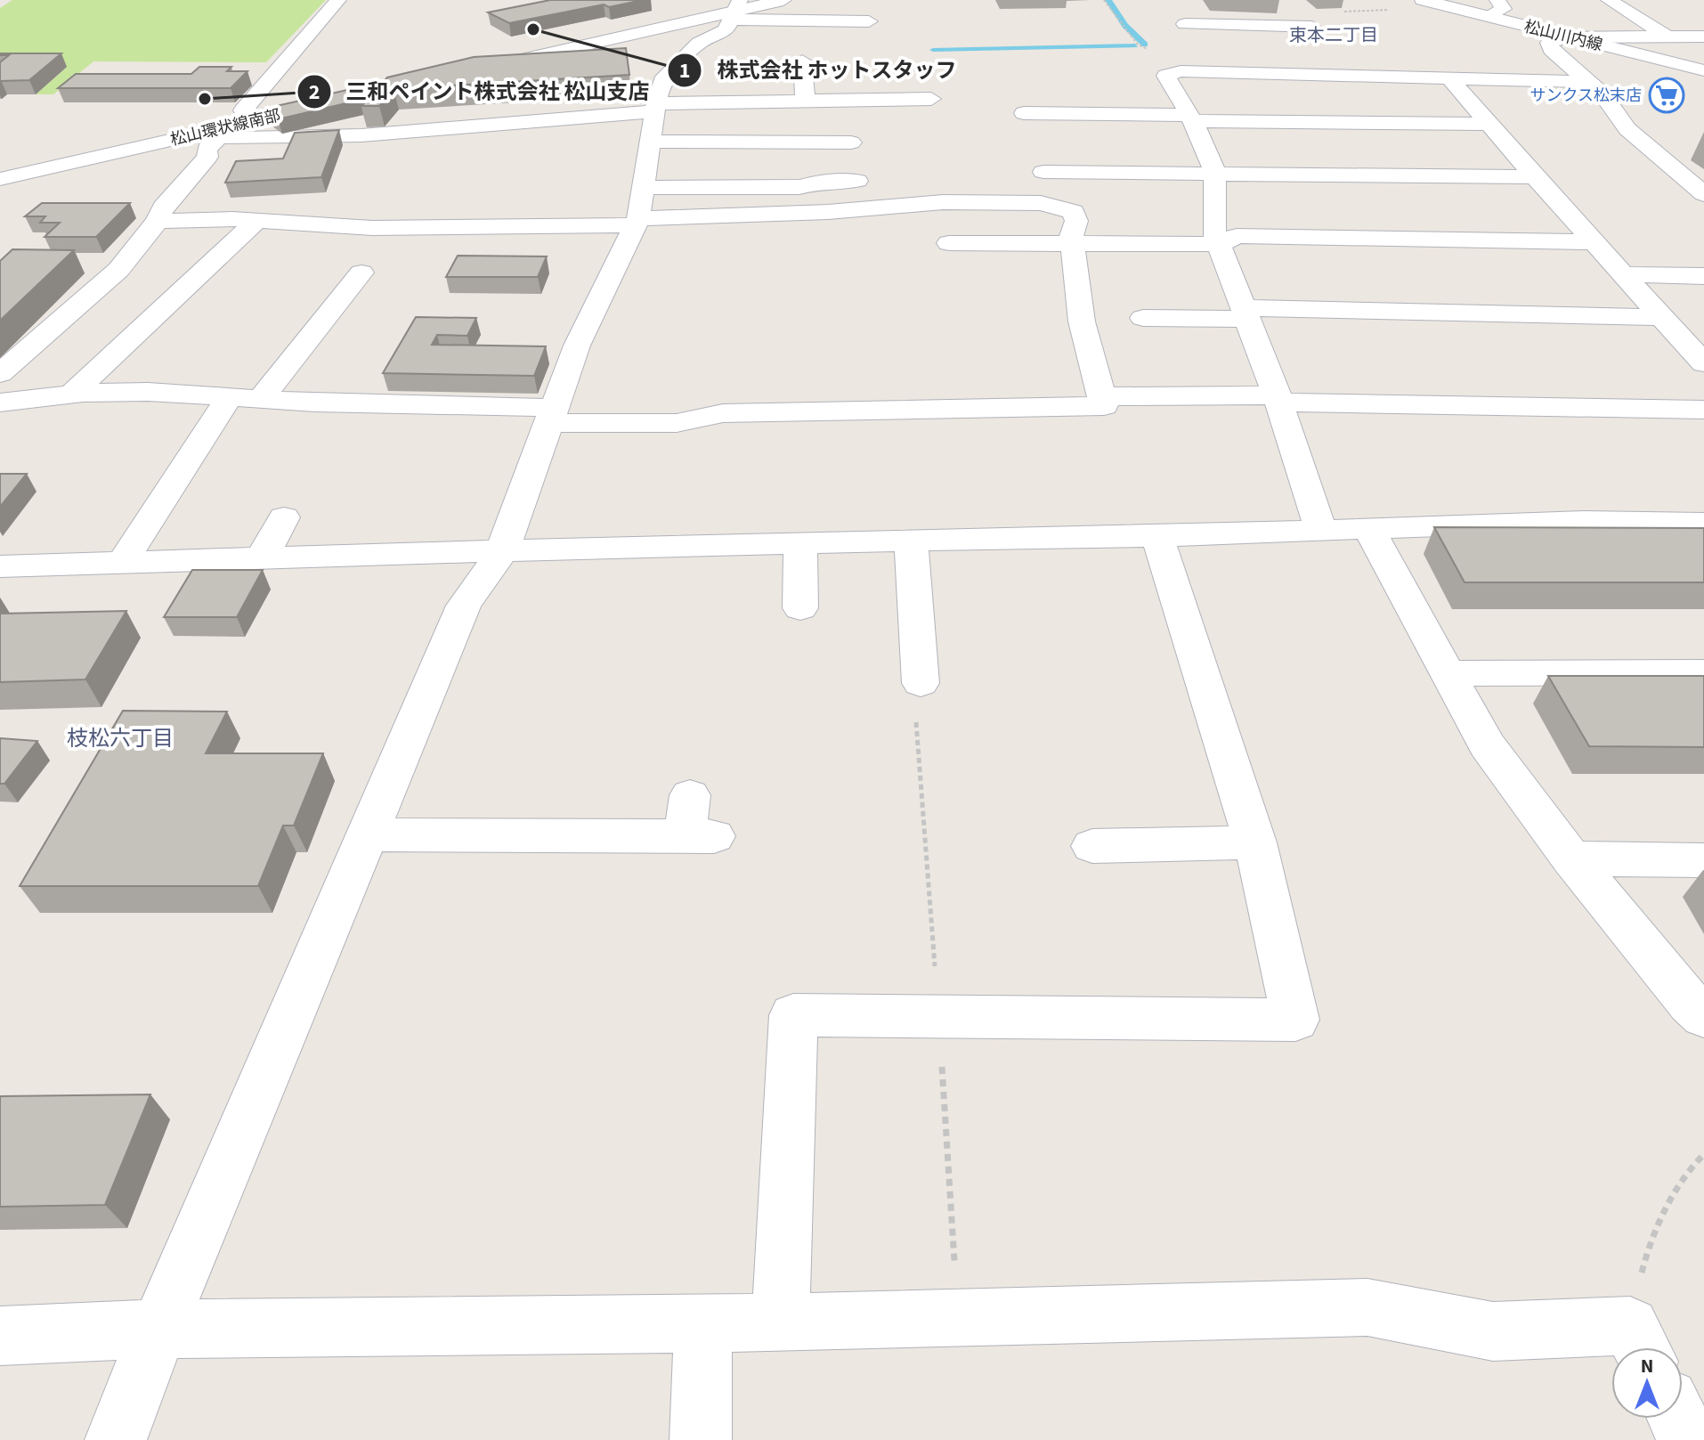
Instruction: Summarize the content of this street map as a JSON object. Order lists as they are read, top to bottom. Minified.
{"streets":{"street":["松山川内線","松山環状線南部"]},"districts":["束本二丁目","枝松六丁目"],"places":{"other":["株式会社 ホットスタッフ","三和ペイント株式会社 松山支店"],"supermarket":["サンクス松末店"]},"north":"top"}
